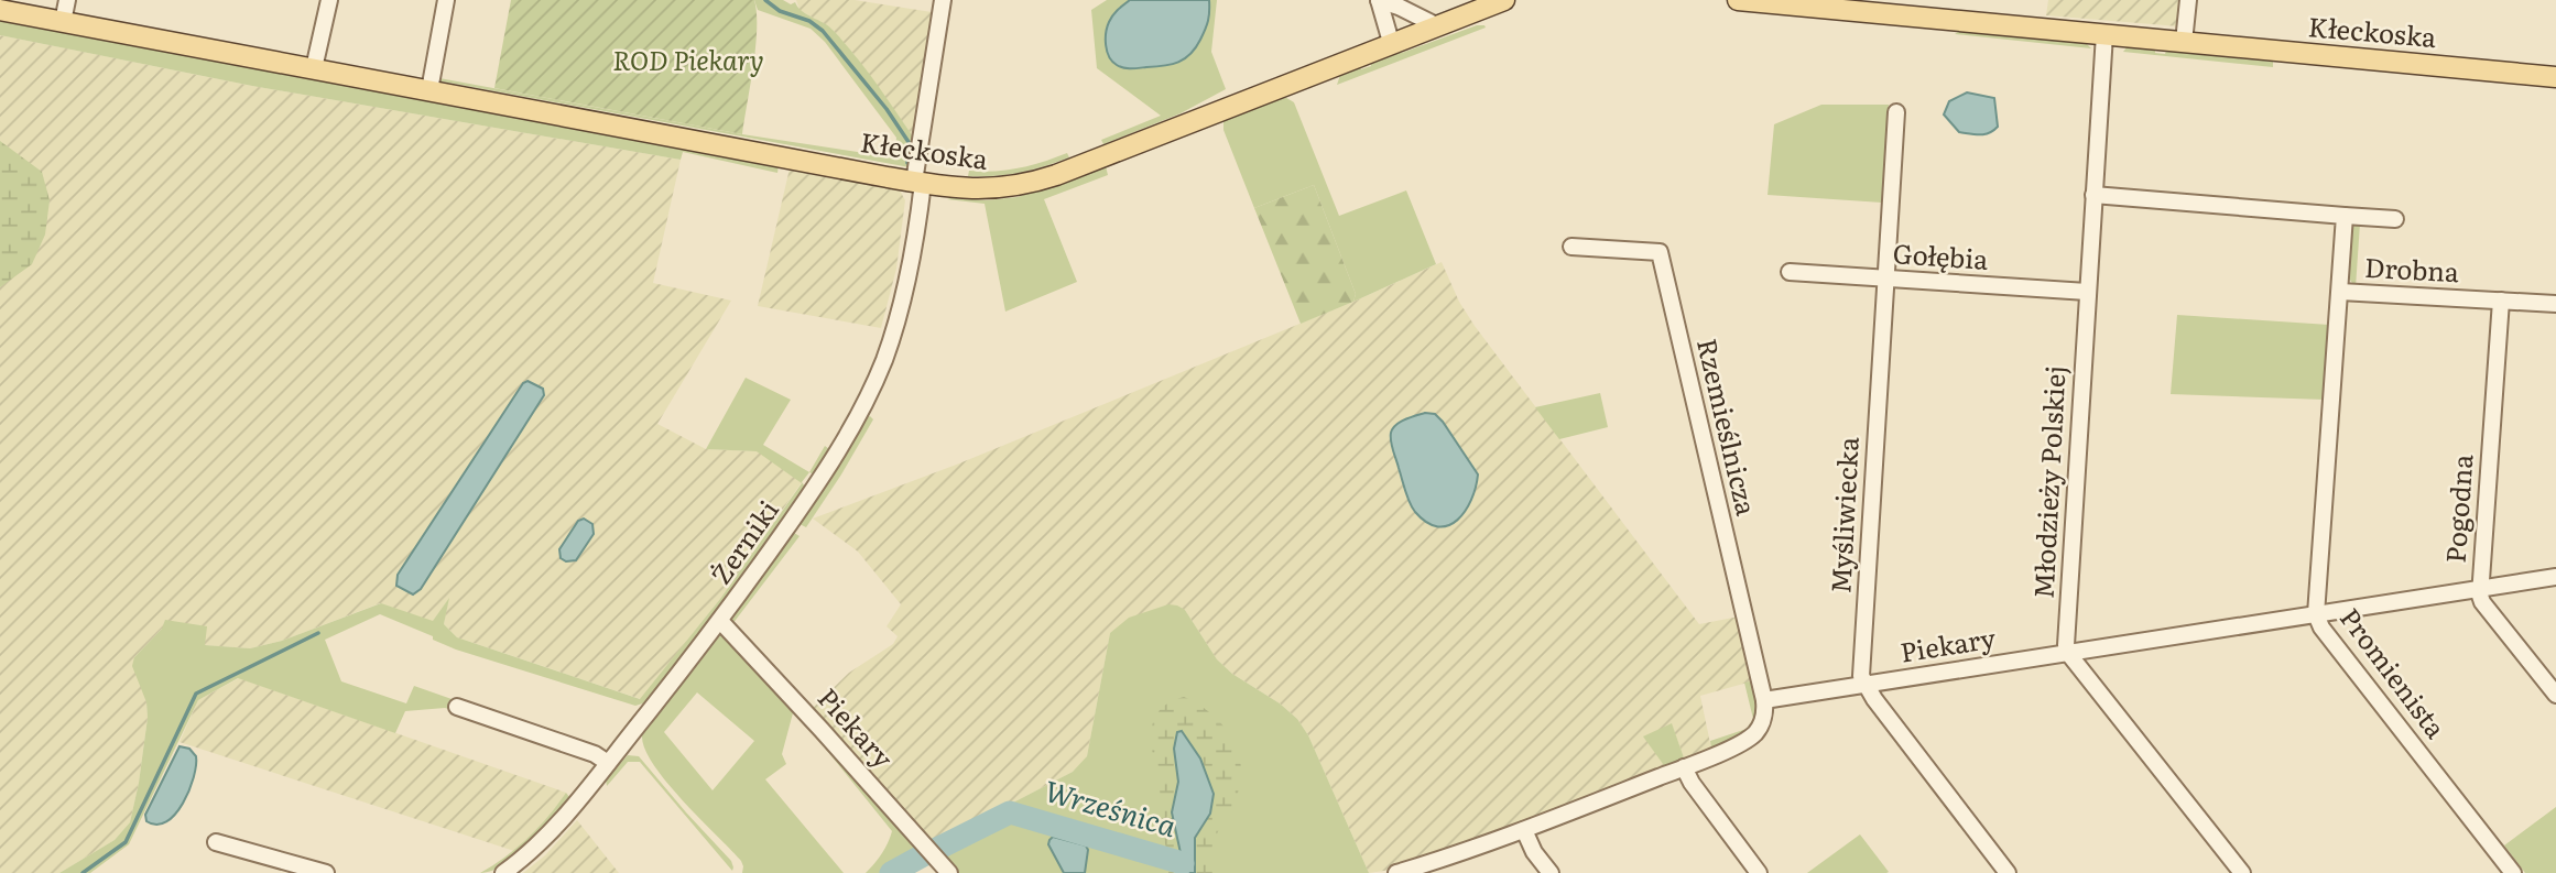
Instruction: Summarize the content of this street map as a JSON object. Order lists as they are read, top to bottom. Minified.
{"streets":{"main road":["Kłeckoska"],"street":["Gołębia","Drobna","Rzemieślnicza","Młodzieży Polskiej","Pogodna","Myśliwiecka","Żerniki","Piekary","Promienista"]},"crossings":[["Kłeckoska","Młodzieży Polskiej"],["Kłeckoska","Żerniki"],["Gołębia","Młodzieży Polskiej"],["Gołębia","Myśliwiecka"],["Drobna","Młodzieży Polskiej"],["Drobna","Pogodna"],["Drobna","Promienista"],["Rzemieślnicza","Piekary"],["Młodzieży Polskiej","Piekary"],["Pogodna","Piekary"],["Myśliwiecka","Piekary"],["Żerniki","Piekary"],["Piekary","Promienista"]],"water":["Wrześnica"],"parks":["ROD Piekary"]}
